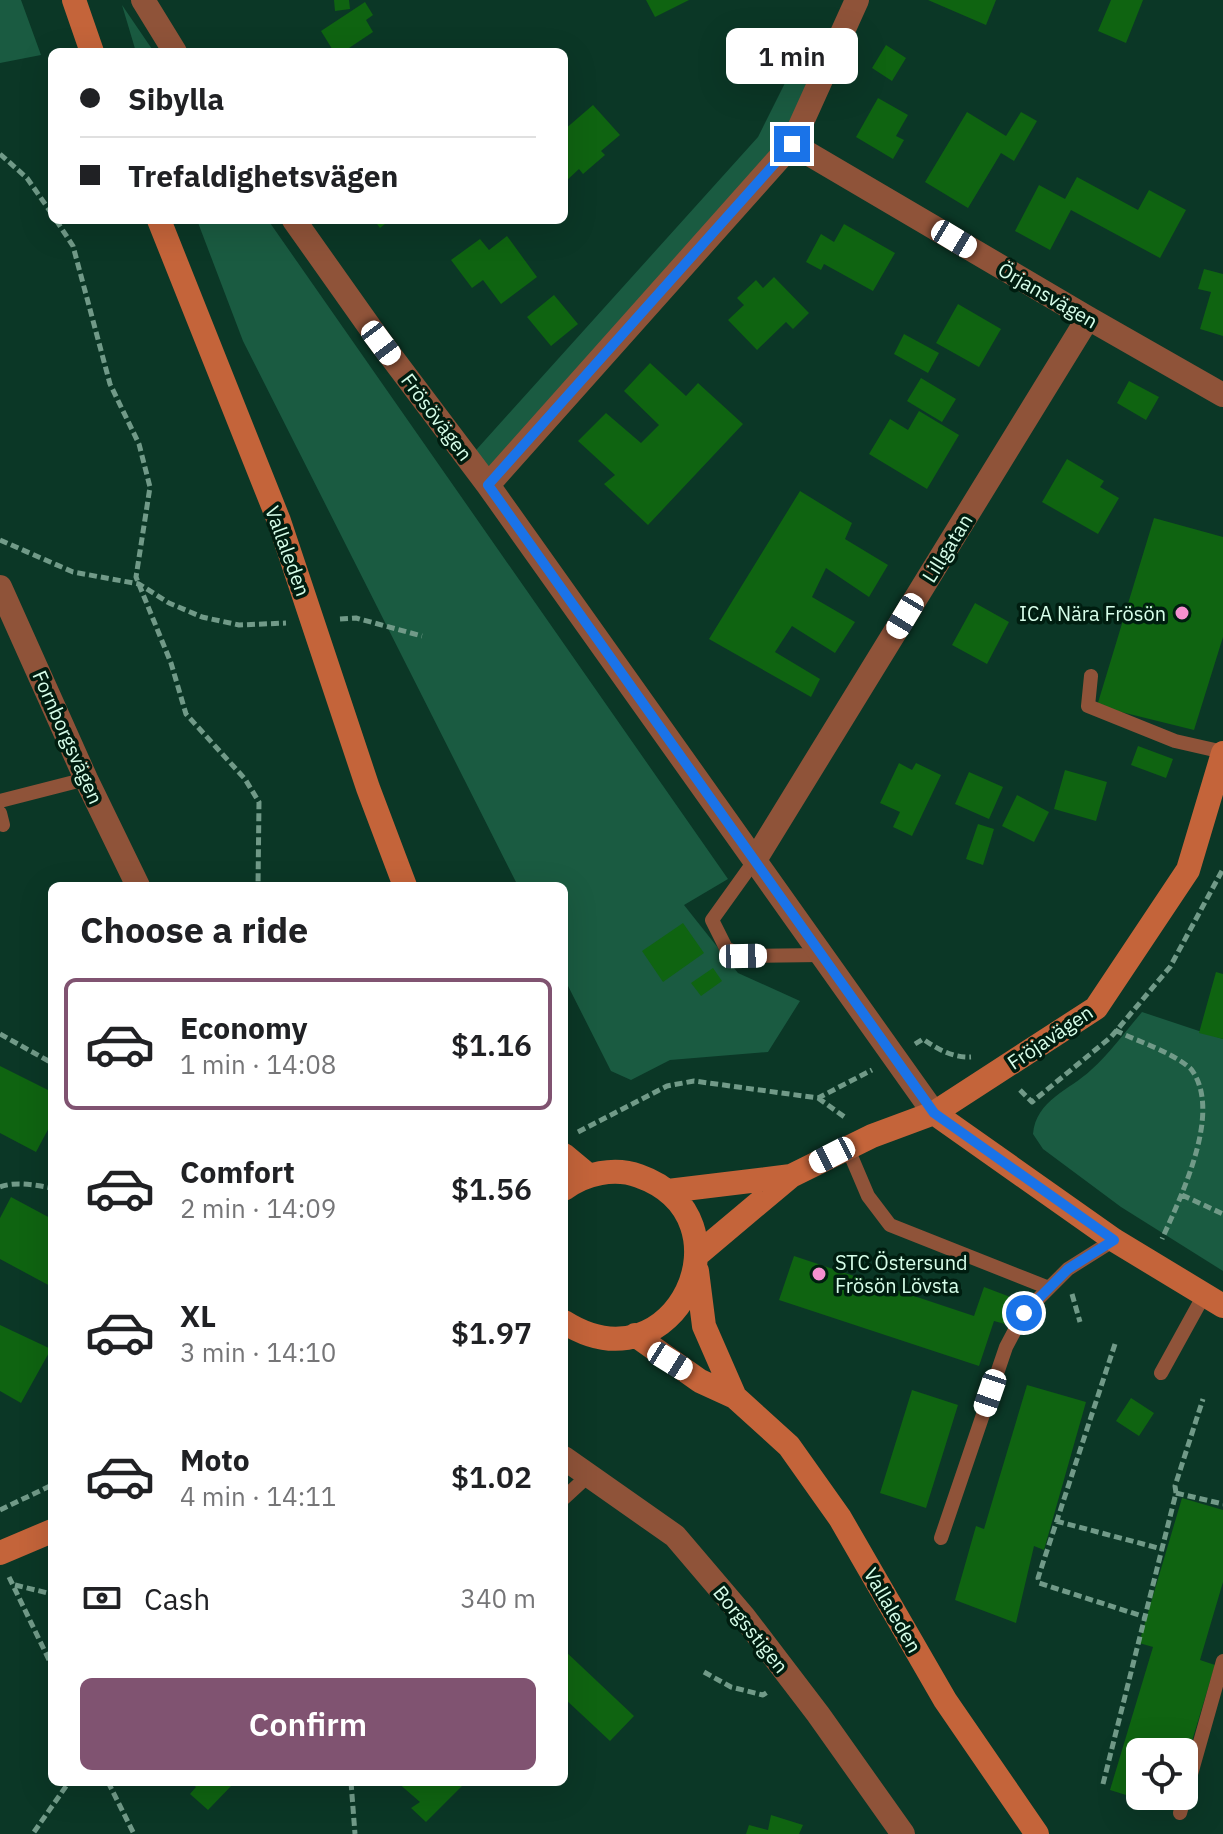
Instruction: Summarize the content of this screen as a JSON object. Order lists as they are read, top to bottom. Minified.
{"streets":{"main road":["Frösövägen","Vallaleden","Fröjavägen"],"street":["Örjansvägen","Lillgatan","Fornborgsvägen","Borgsstigen"]},"crossings":[["Örjansvägen","Lillgatan"],["Frösövägen","Lillgatan"],["Frösövägen","Fröjavägen"],["Vallaleden","Fröjavägen"]],"places":["ICA Nära Frösön","STC Östersund Frösön Lövsta"],"page":{"bubble":"1 min","banner":["Sibylla","Trefaldighetsvägen"],"heading":"Choose a ride","list":[{"name":"Economy","note":"1 min · 14:08","value":"$1.16"},{"name":"Comfort","note":"2 min · 14:09","value":"$1.56"},{"name":"XL","note":"3 min · 14:10","value":"$1.97"},{"name":"Moto","note":"4 min · 14:11","value":"$1.02"}],"pay":["Cash","340 m"],"buttons":"Confirm"}}
